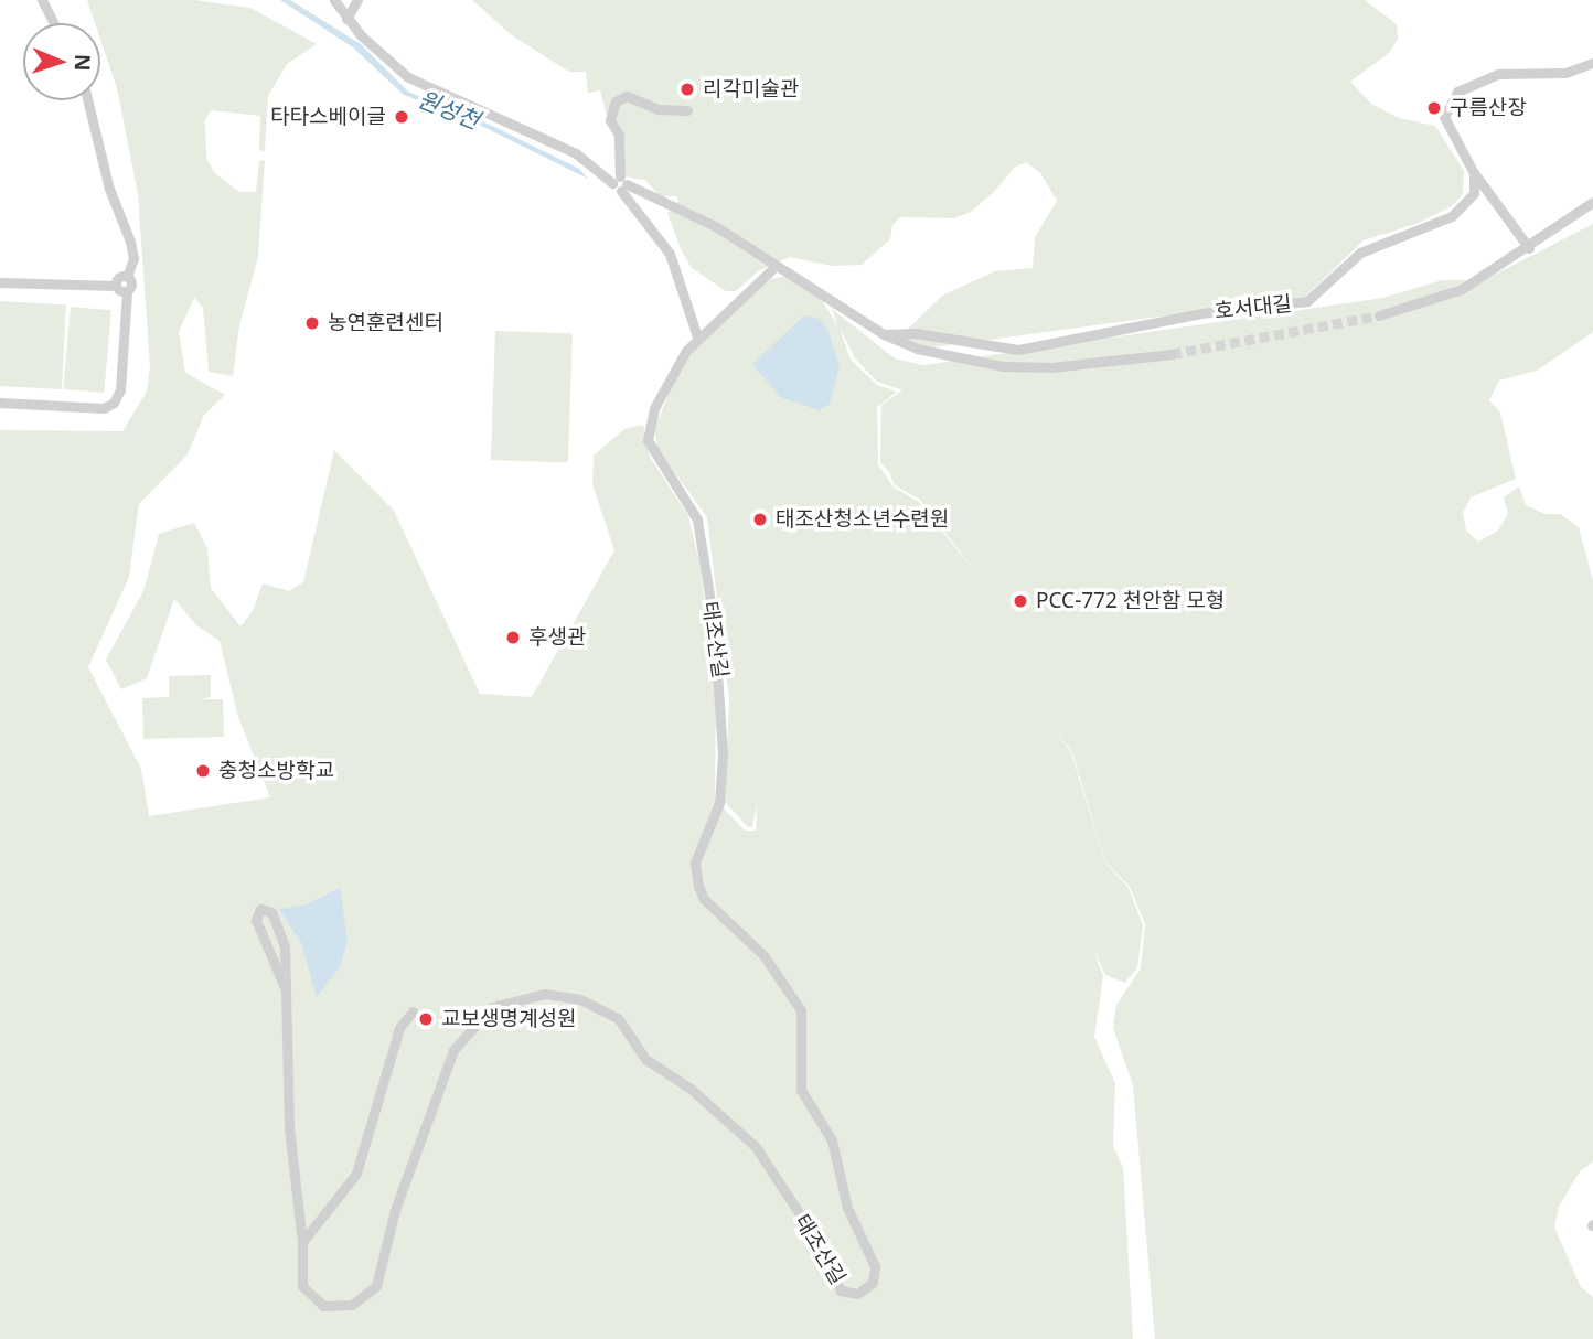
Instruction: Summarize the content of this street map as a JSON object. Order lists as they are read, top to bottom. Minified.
{"streets":{"street":["호서대길","태조산길"]},"water":["원성천"],"places":["리각미술관","구름산장","타타스베이글","농연훈련센터","태조산청소년수련원","PCC-772 천안함 모형","후생관","충청소방학교","교보생명계성원"],"north":"right"}
